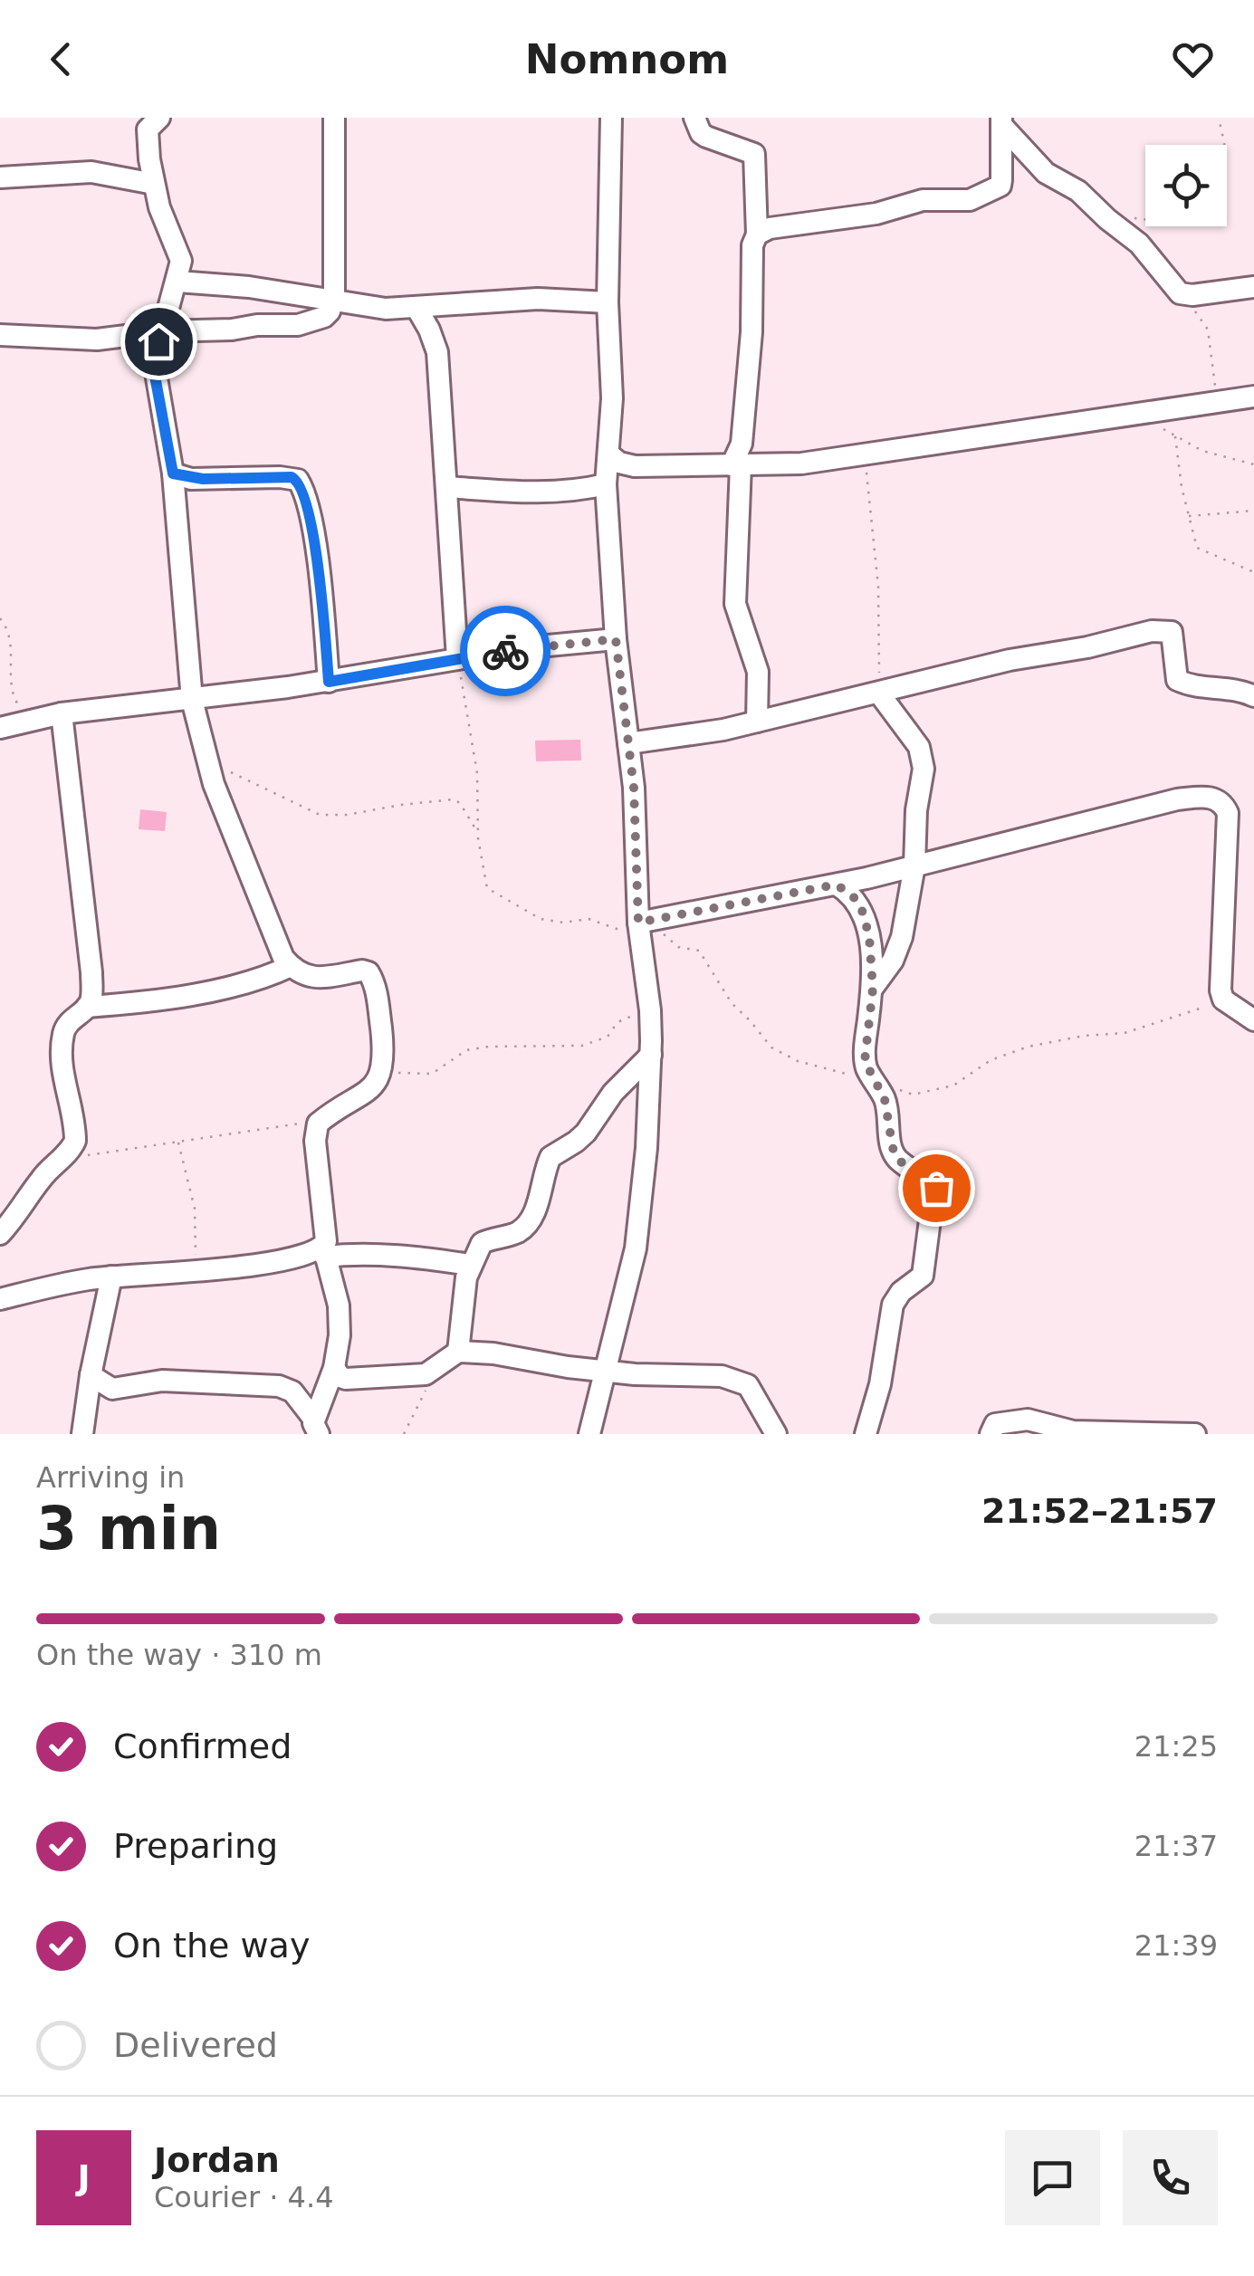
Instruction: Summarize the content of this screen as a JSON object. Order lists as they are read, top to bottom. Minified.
{"page":{"header":"Nomnom","heading":["3 min","Arriving in","21:52–21:57"],"panel":["Jordan","Courier · 4.4"],"bar":"On the way · 310 m","list":[["Confirmed","21:25"],["Preparing","21:37"],["On the way","21:39"],"Delivered"],"round":"J"}}
